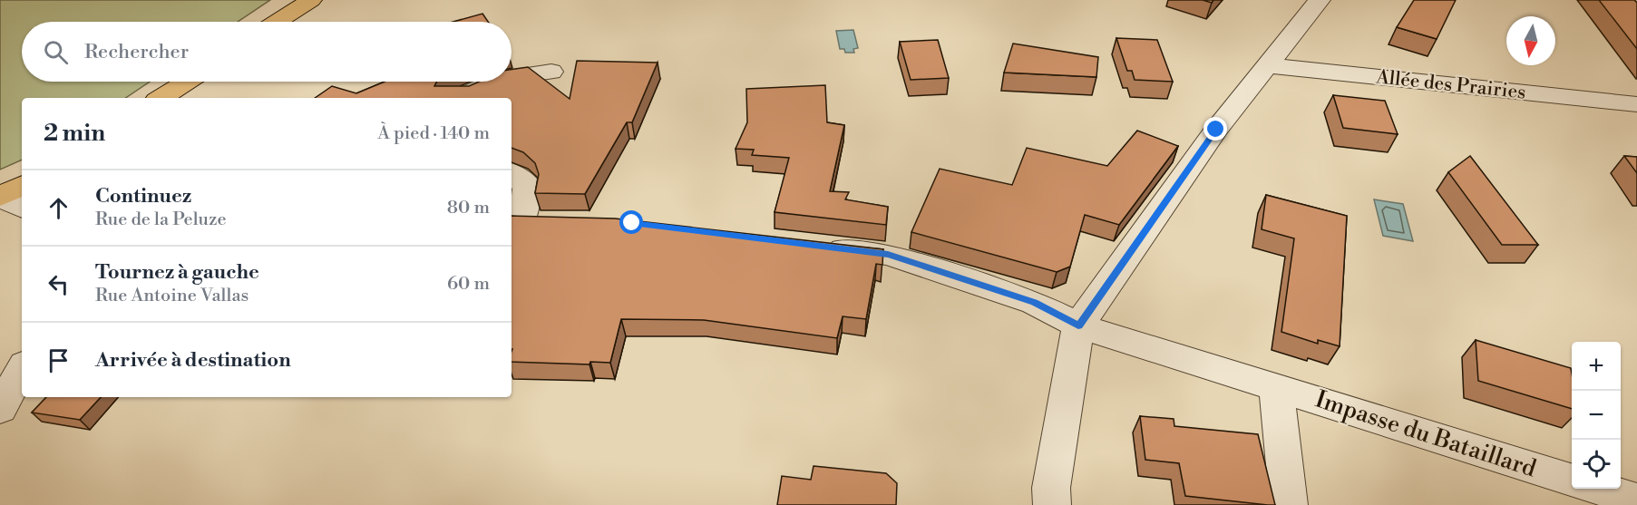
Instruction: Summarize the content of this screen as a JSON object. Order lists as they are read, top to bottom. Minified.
{"streets":{"street":["Allée des Prairies","Impasse du Bataillard"]},"north":"bottom","page":{"search":"Rechercher","heading":["2 min","À pied · 140 m"],"list":[["Continuez","Rue de la Peluze","80 m"],["Tournez à gauche","Rue Antoine Vallas","60 m"],"Arrivée à destination"],"map_buttons":["+","−"]}}
